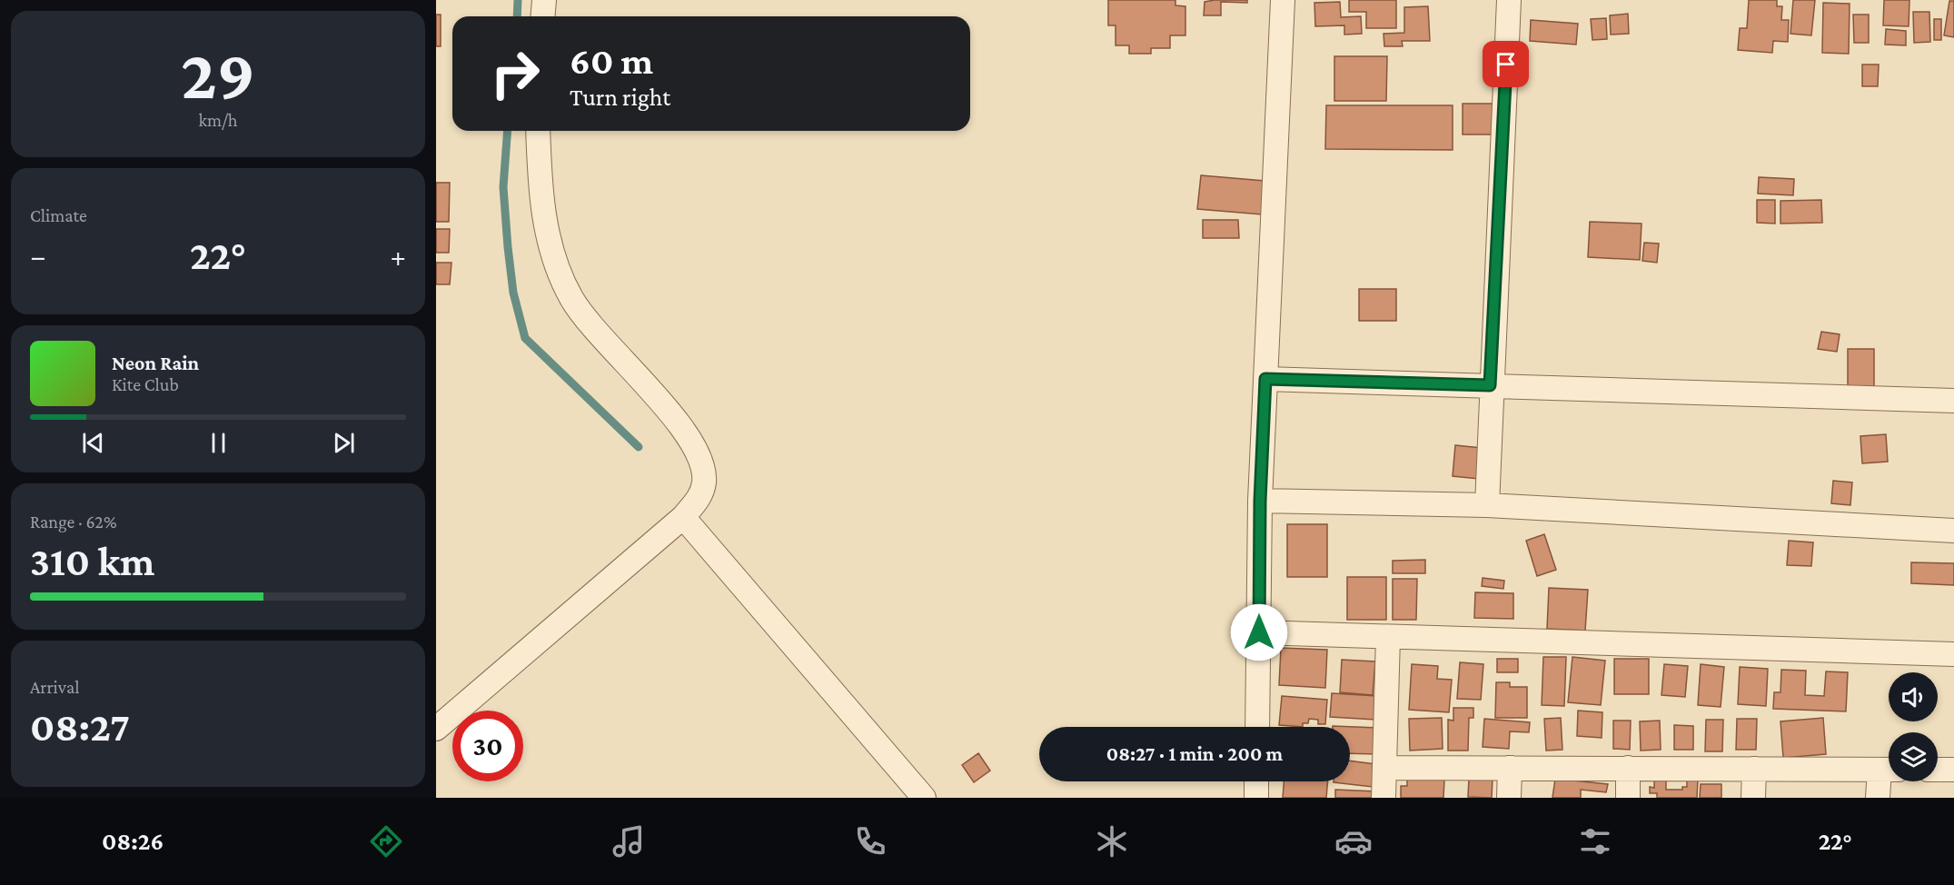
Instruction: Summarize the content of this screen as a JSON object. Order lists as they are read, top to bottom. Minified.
{"page":{"tile":[["29","km/h"],"Climate",["Range · 62%","310 km"],["Arrival","08:27"]],"turn":["60 m","Turn right"],"heat":["−","22°","+"],"song":["Neon Rain","Kite Club"],"limit":"30","trip":"08:27 · 1 min · 200 m","tabs":["08:26","22°"]}}
